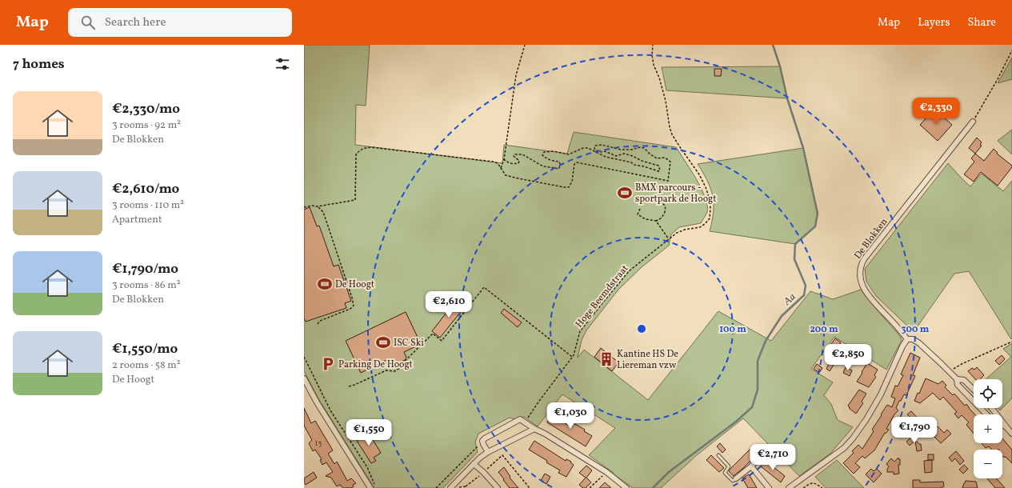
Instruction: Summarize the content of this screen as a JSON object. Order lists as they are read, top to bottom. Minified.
{"streets":{"street":["De Blokken"],"path":["Hoge Beemdstraat"]},"water":["Aa"],"places":{"sports":["BMX parcours - sportpark de Hoogt","De Hoogt","ISC Ski"],"building":["Kantine HS De Liereman vzw"],"parking":["Parking De Hoogt"]},"house_numbers":["13"],"page":{"header":"Map","search":"Search here","nav":["Map","Layers","Share"],"heading":"7 homes","list":[{"name":"€2,330/mo","note":"3 rooms · 92 m² · De Blokken"},{"name":"€2,610/mo","note":"3 rooms · 110 m² · Apartment"},{"name":"€1,790/mo","note":"3 rooms · 86 m² · De Blokken"},{"name":"€1,550/mo","note":"2 rooms · 58 m² · De Hoogt"}],"price":["€2,330","€2,610","€2,850","€1,030","€1,790","€1,550","€2,710"],"map_buttons":["+","−"]},"rings":["100 m","200 m","300 m"]}
